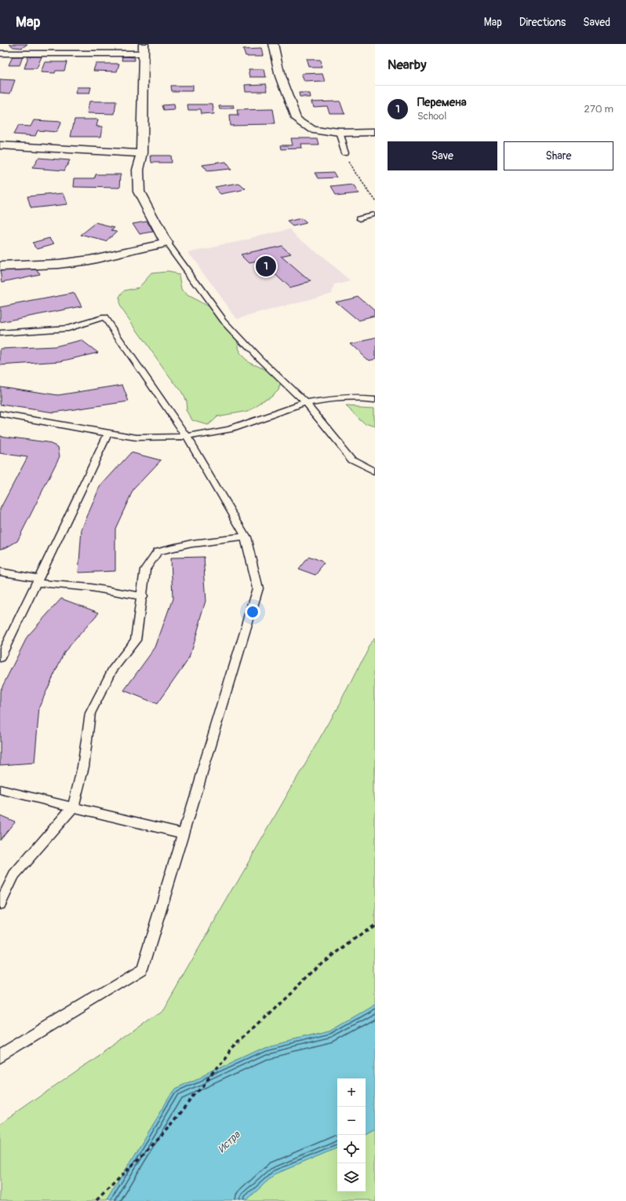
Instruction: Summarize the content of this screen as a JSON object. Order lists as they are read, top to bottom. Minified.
{"water":["Истра"],"page":{"header":"Map","nav":["Map","Directions","Saved"],"heading":"Nearby","list":[{"mark":"1","name":"Перемена","note":"School","value":"270 m"}],"buttons":["Save","Share"],"pins":"1","map_buttons":["+","−"]}}
